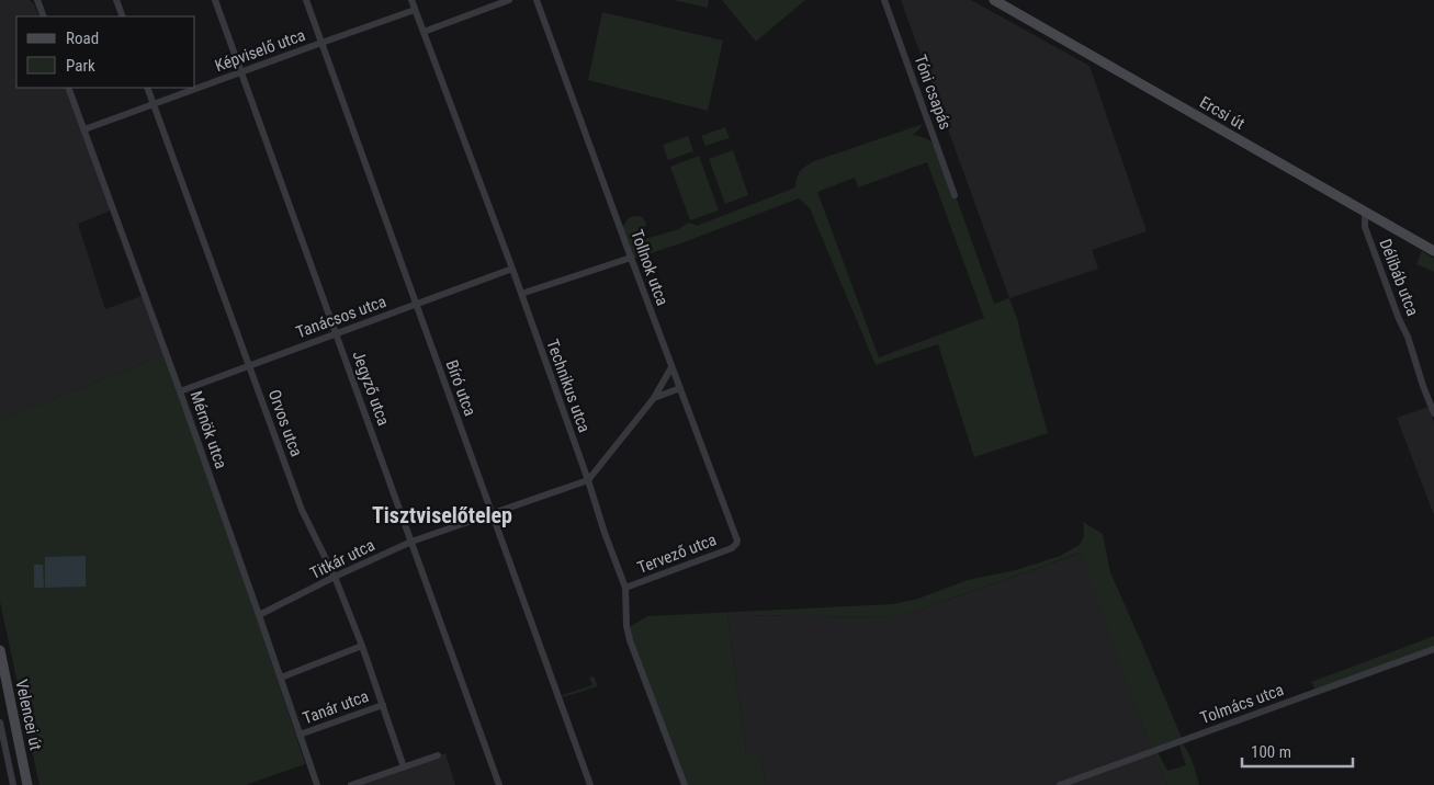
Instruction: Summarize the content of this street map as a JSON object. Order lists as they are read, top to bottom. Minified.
{"streets":{"main road":["Ercsi út","Velencei út"],"street":["Képviselő utca","Tóni csapás","Tollnok utca","Délibáb utca","Tanácsos utca","Technikus utca","Jegyző utca","Bíró utca","Orvos utca","Mérnök utca","Tervező utca","Titkár utca","Tolmács utca","Tanár utca"]},"crossings":[["Képviselő utca","Technikus utca"],["Képviselő utca","Jegyző utca"],["Képviselő utca","Bíró utca"],["Képviselő utca","Orvos utca"],["Képviselő utca","Mérnök utca"],["Ercsi út","Délibáb utca"],["Tollnok utca","Tervező utca"],["Tanácsos utca","Technikus utca"],["Tanácsos utca","Jegyző utca"],["Tanácsos utca","Bíró utca"],["Tanácsos utca","Orvos utca"],["Tanácsos utca","Mérnök utca"],["Technikus utca","Tervező utca"],["Technikus utca","Titkár utca"],["Jegyző utca","Titkár utca"],["Bíró utca","Titkár utca"],["Orvos utca","Titkár utca"],["Orvos utca","Tanár utca"],["Mérnök utca","Titkár utca"],["Mérnök utca","Tanár utca"]],"districts":["Tisztviselőtelep"],"legend":["Road","Park"],"scale_bar":"100 m"}
